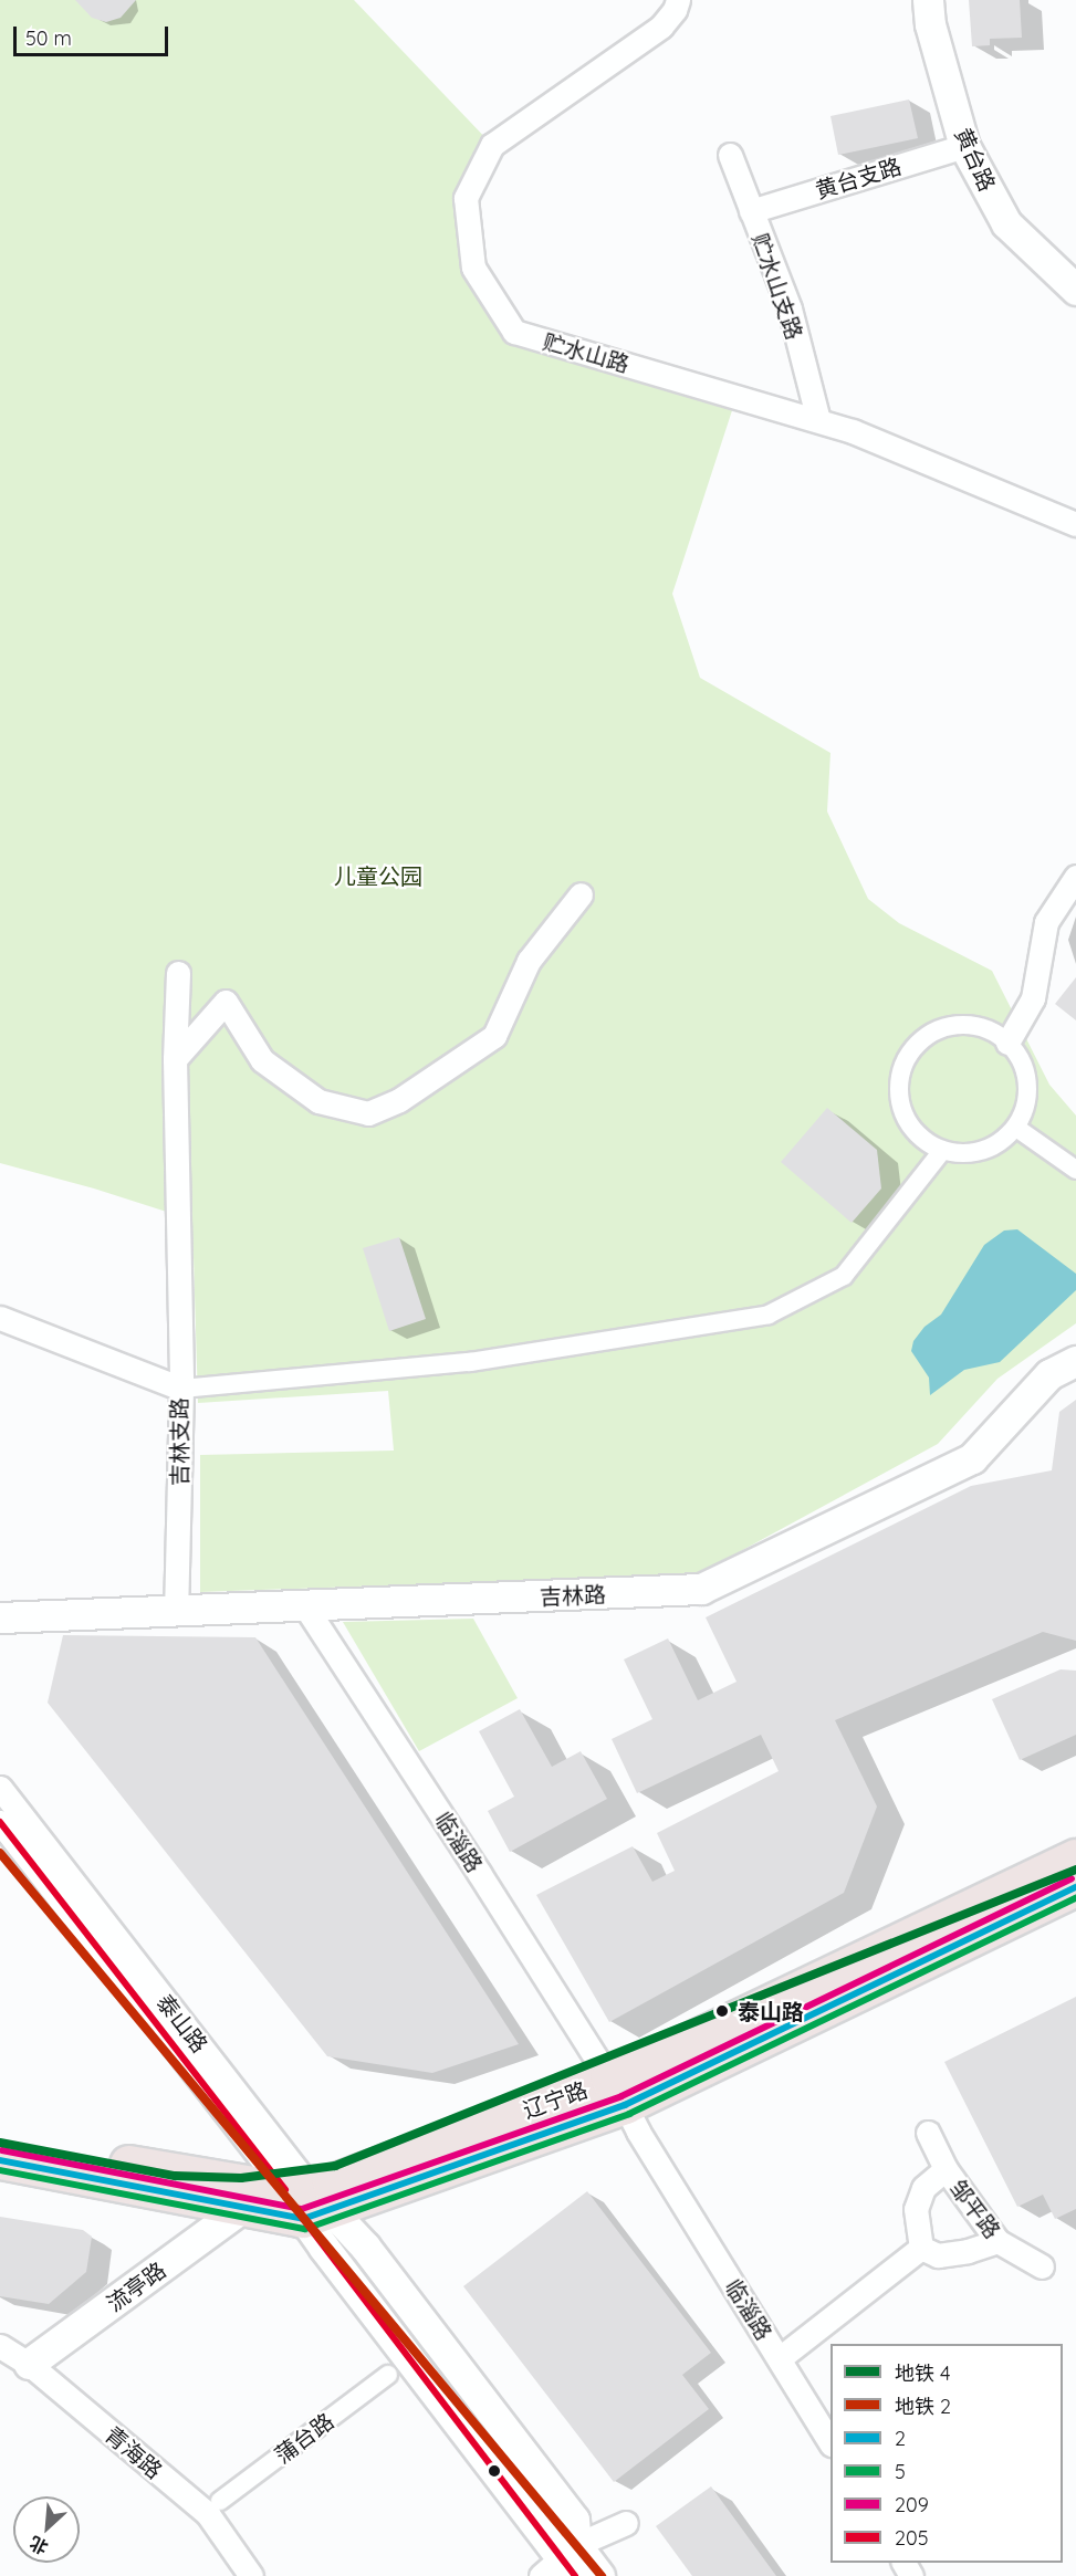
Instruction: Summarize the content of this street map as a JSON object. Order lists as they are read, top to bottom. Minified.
{"streets":{"main road":["辽宁路"],"street":["黄台路","黄台支路","贮水山支路","贮水山路","吉林支路","吉林路","临淄路","泰山路","邹平路","流亭路","蒲台路","青海路"]},"crossings":[["黄台路","黄台支路"],["黄台支路","贮水山支路"],["贮水山支路","贮水山路"],["吉林支路","吉林路"],["吉林路","临淄路"],["临淄路","辽宁路"],["泰山路","辽宁路"],["辽宁路","流亭路"],["流亭路","青海路"]],"parks":["儿童公园"],"places":["泰山路"],"lines":["transit line 205","metro line 2","metro line 4","transit line 209","transit line 2","transit line 5"],"legend":["地铁 4","地铁 2","2","5","209","205"],"scale_bar":"50 m","north":"bottom left"}
